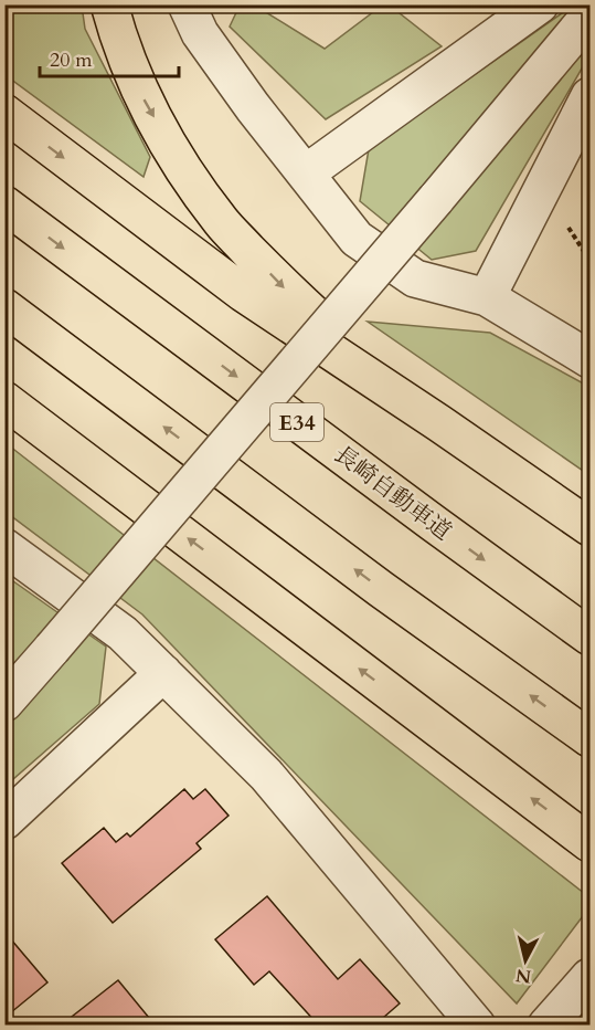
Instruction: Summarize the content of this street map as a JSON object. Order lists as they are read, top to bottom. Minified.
{"streets":{"highway":["E34","長崎自動車道"]},"scale_bar":"20 m","north":"bottom"}
